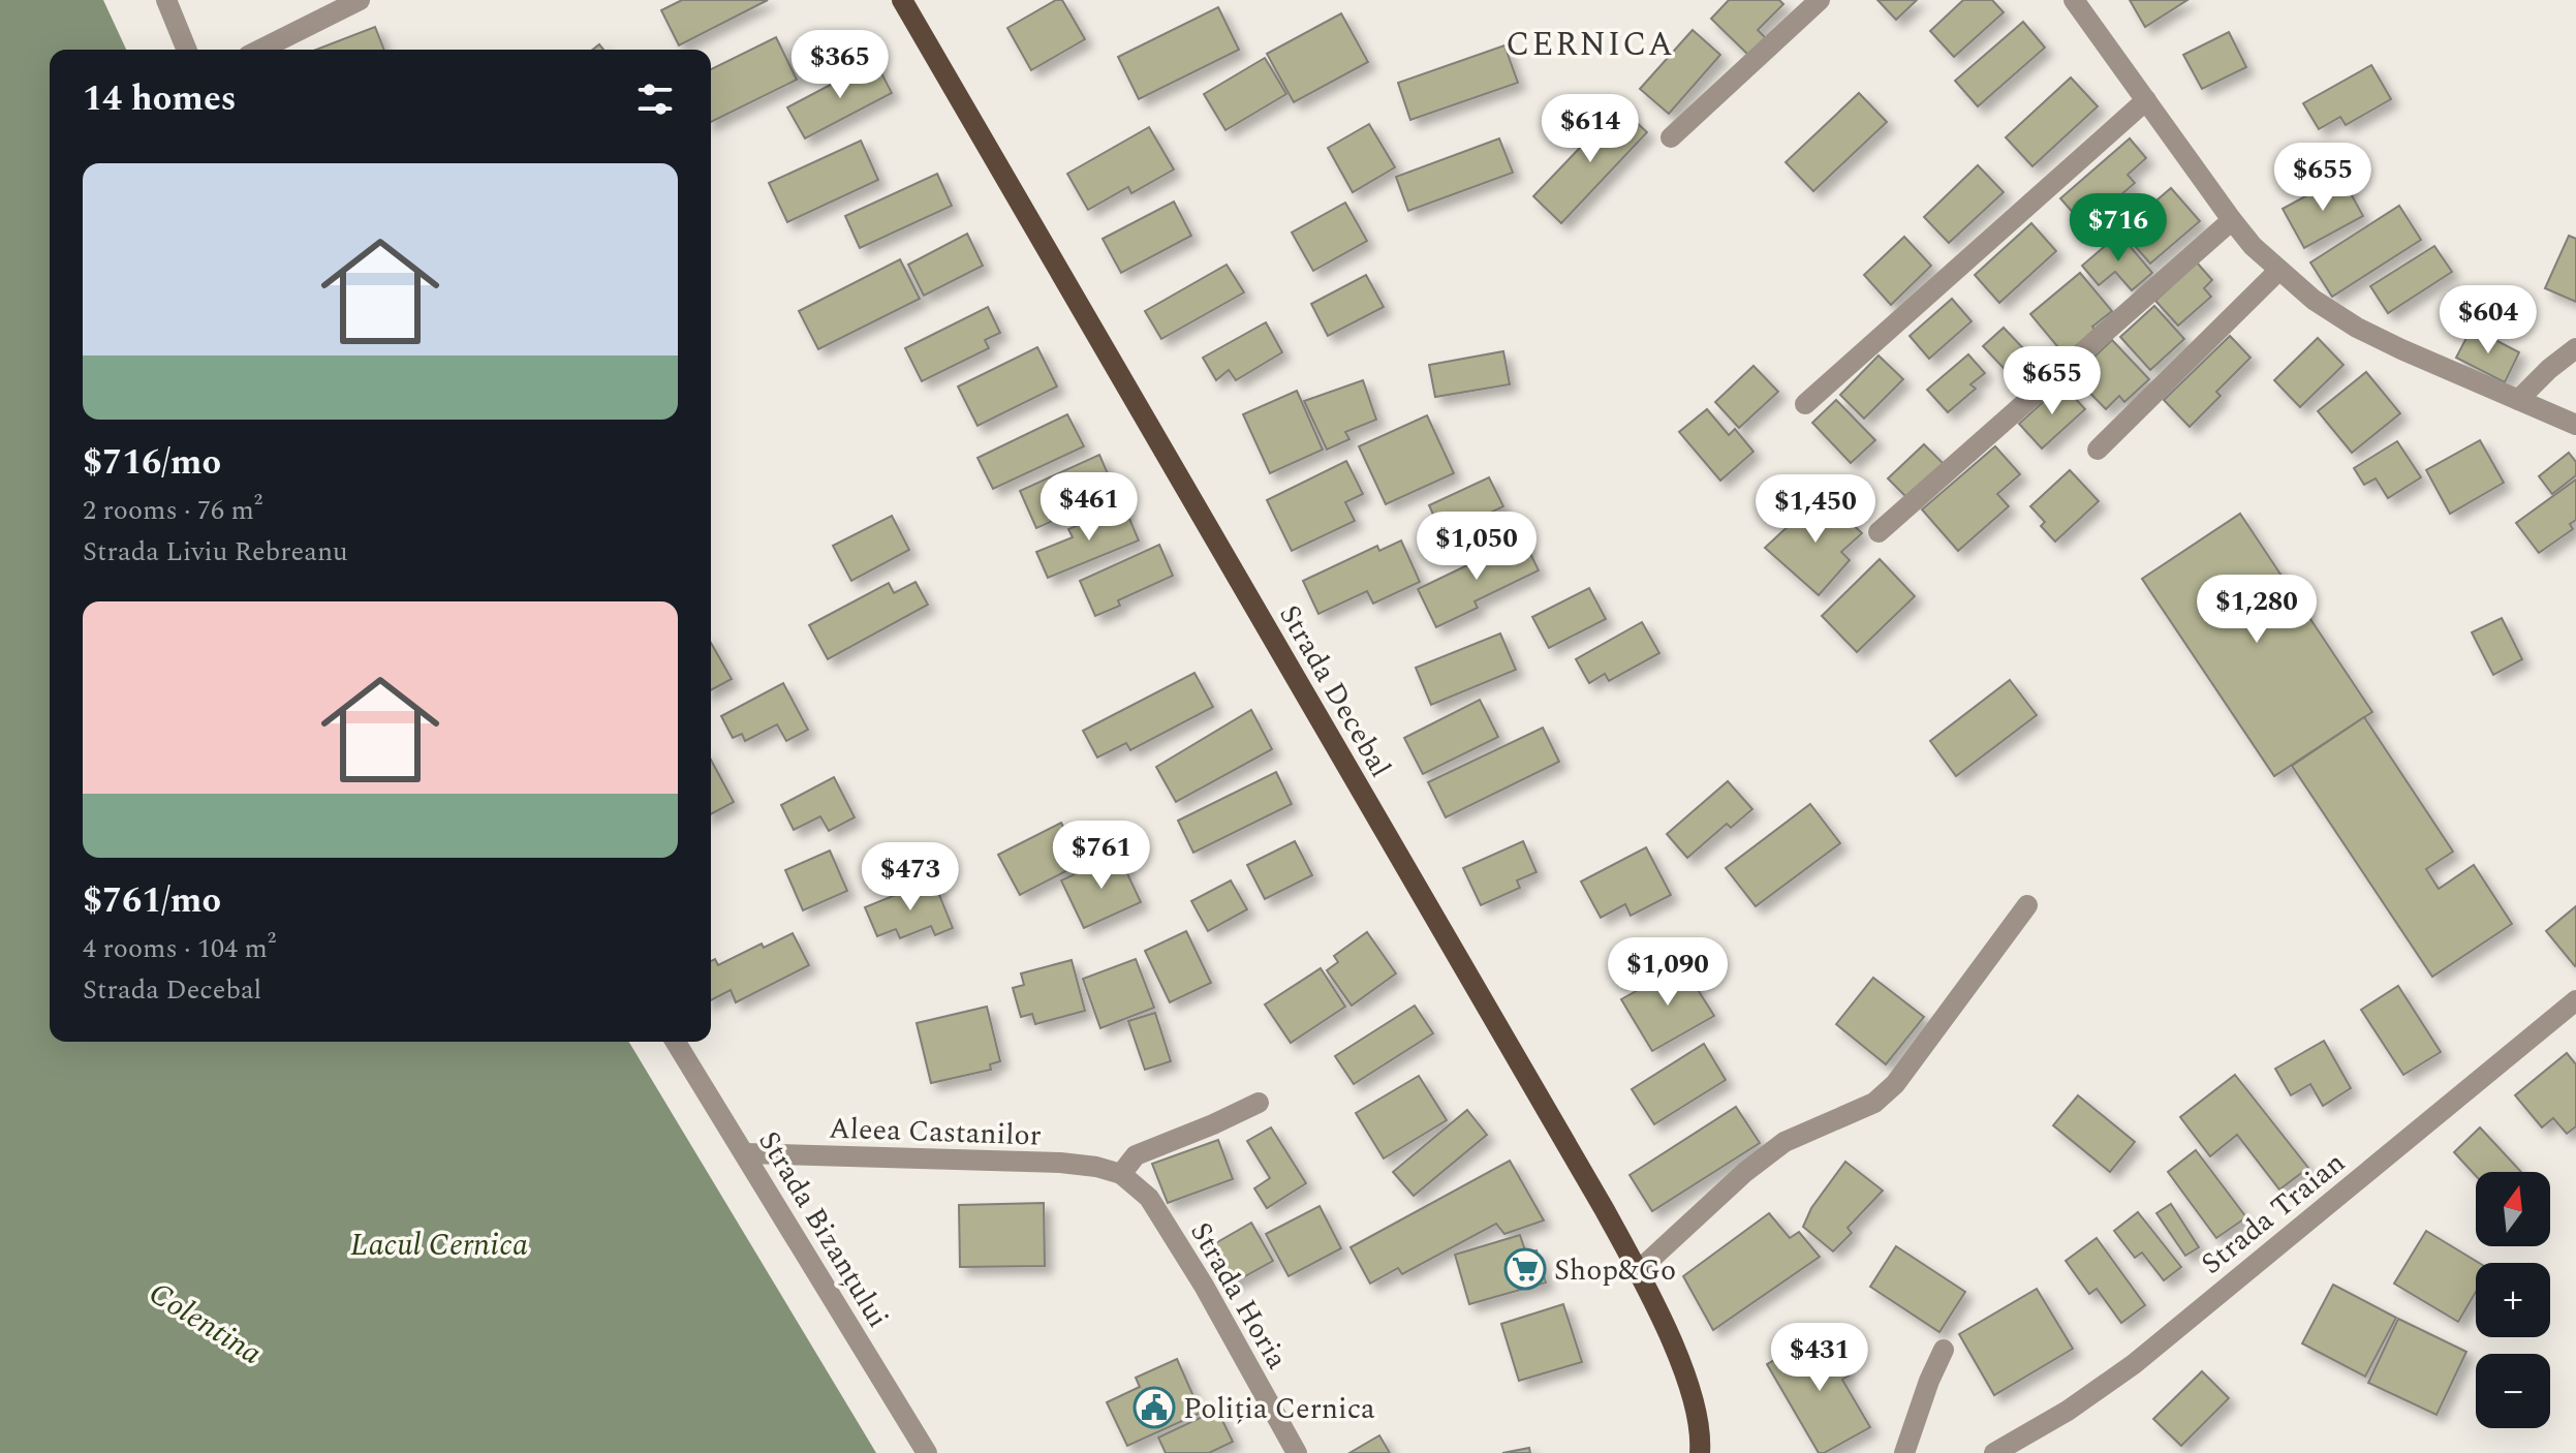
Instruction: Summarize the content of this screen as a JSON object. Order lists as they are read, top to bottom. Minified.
{"streets":{"main road":["Strada Decebal"],"street":["Aleea Castanilor","Strada Traian","Strada Bizanțului","Strada Horia"]},"crossings":[["Aleea Castanilor","Strada Bizanțului"],["Aleea Castanilor","Strada Horia"]],"districts":["CERNICA"],"water":["Lacul Cernica","Colentina"],"places":{"supermarket":["Shop&Go"],"public building":["Poliția Cernica"]},"north":"top","page":{"price":["$365","$614","$655","$716","$604","$655","$461","$1,450","$1,050","$1,280","$761","$473","$1,090","$431"],"heading":"14 homes","list":[{"name":"$716/mo","note":"2 rooms · 76 m² · Strada Liviu Rebreanu"},{"name":"$761/mo","note":"4 rooms · 104 m² · Strada Decebal"}],"map_buttons":["+","−"]}}
